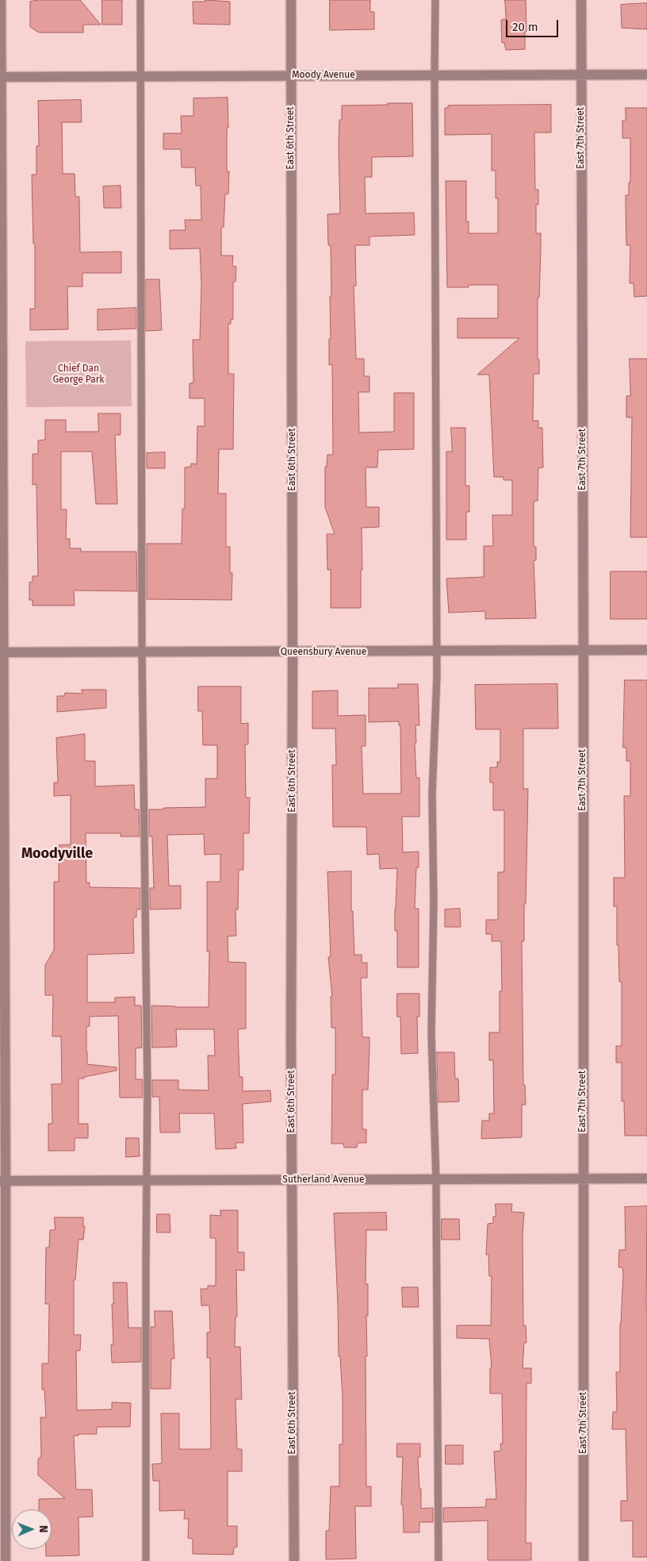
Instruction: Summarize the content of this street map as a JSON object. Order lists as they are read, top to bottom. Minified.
{"streets":{"street":["Moody Avenue","East 6th Street","East 7th Street","Queensbury Avenue","Sutherland Avenue"]},"crossings":[["Moody Avenue","East 6th Street"],["Moody Avenue","East 7th Street"],["East 6th Street","Queensbury Avenue"],["East 6th Street","Sutherland Avenue"],["East 7th Street","Queensbury Avenue"],["East 7th Street","Sutherland Avenue"]],"districts":["Moodyville"],"parks":["Chief Dan George Park"],"scale_bar":"20 m","north":"right"}
